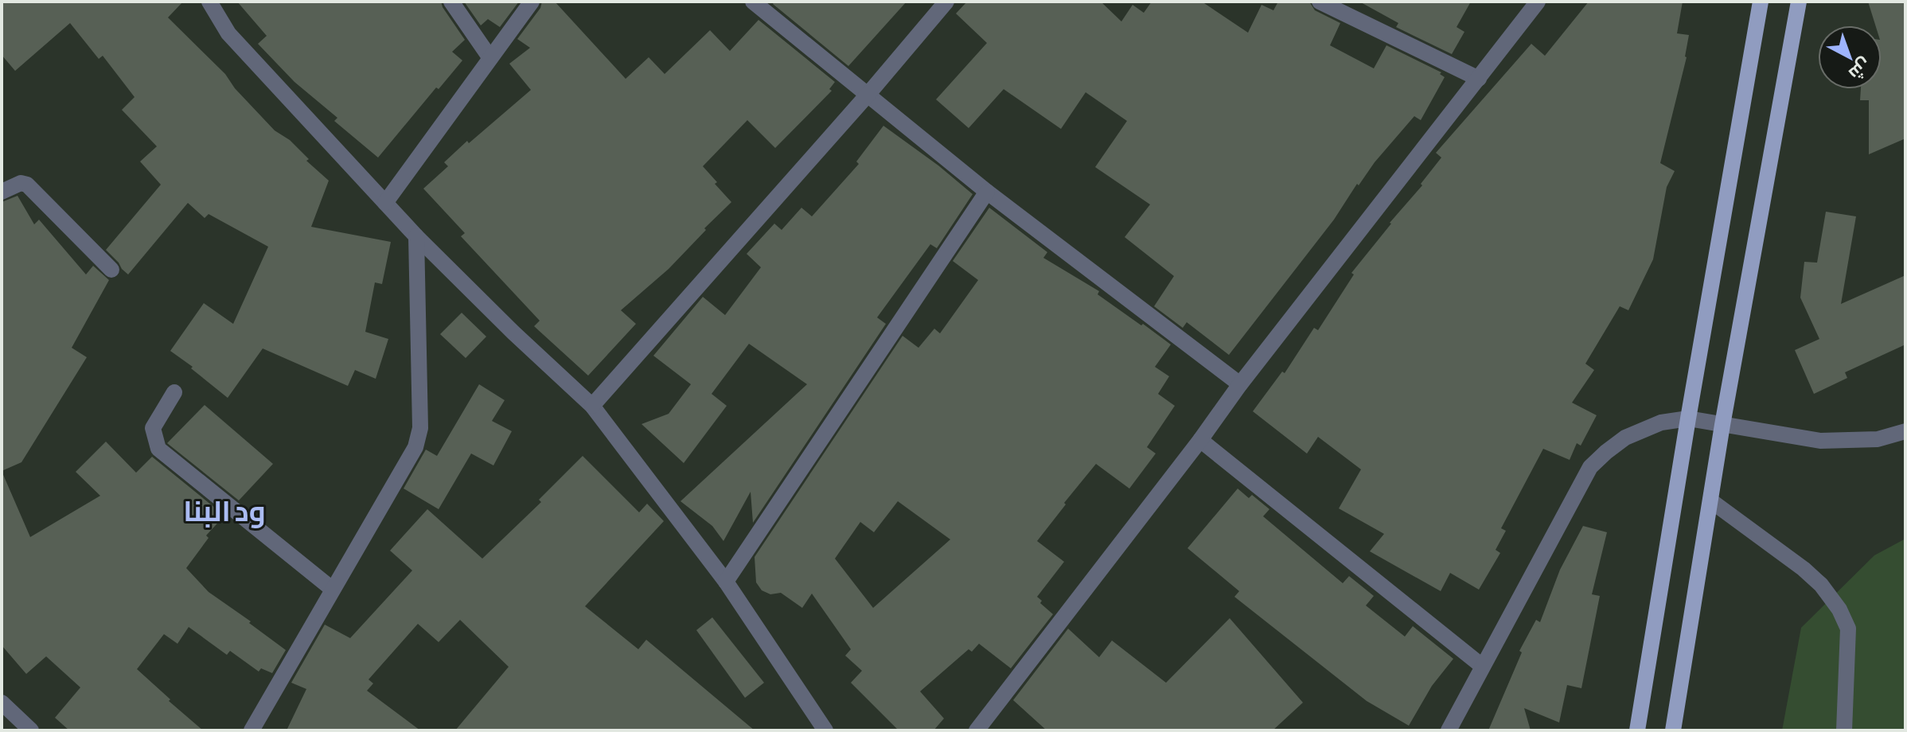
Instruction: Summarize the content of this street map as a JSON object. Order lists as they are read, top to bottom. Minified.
{"districts":["ود البنا"],"north":"bottom right"}
